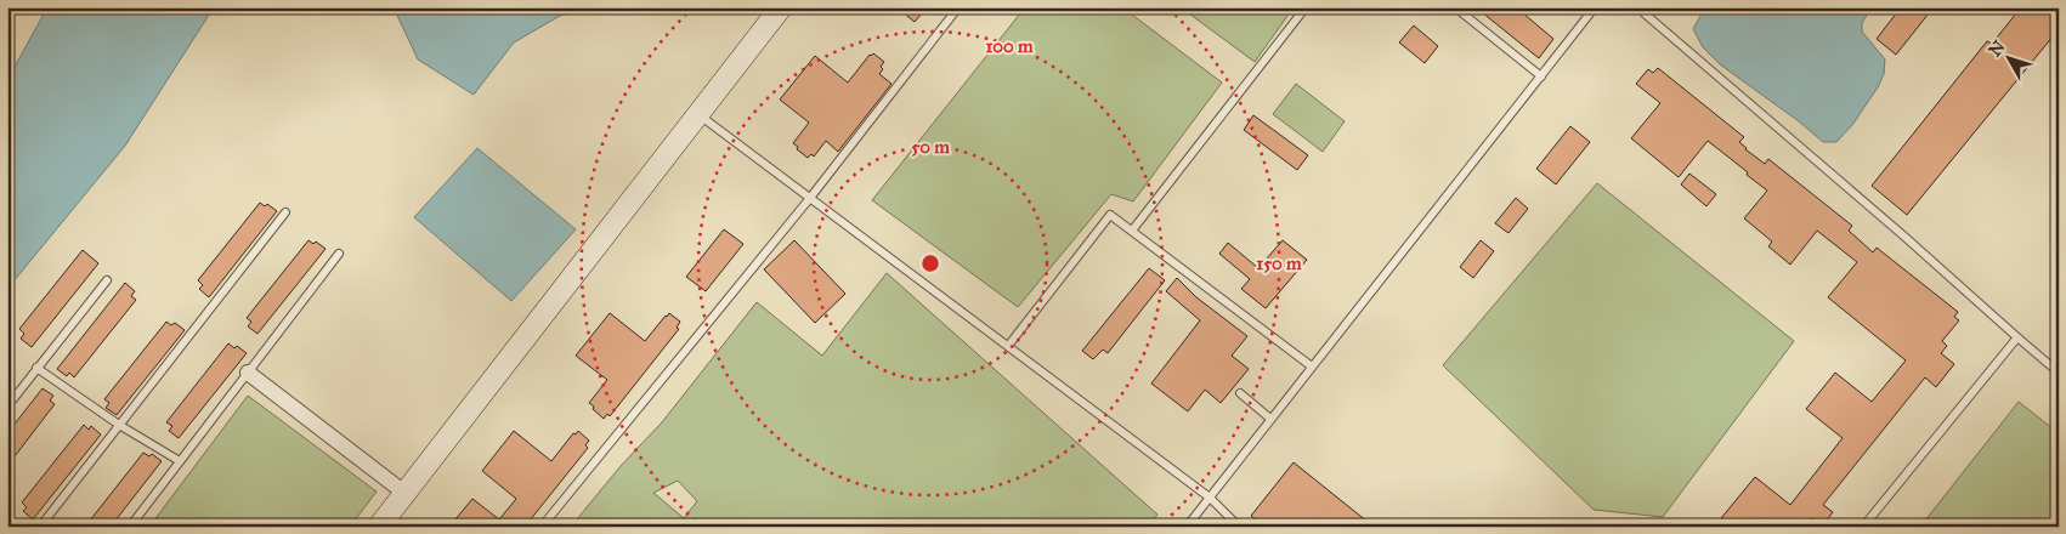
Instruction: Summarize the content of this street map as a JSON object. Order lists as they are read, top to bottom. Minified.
{"north":"top left","rings":["100 m","50 m","150 m"]}
